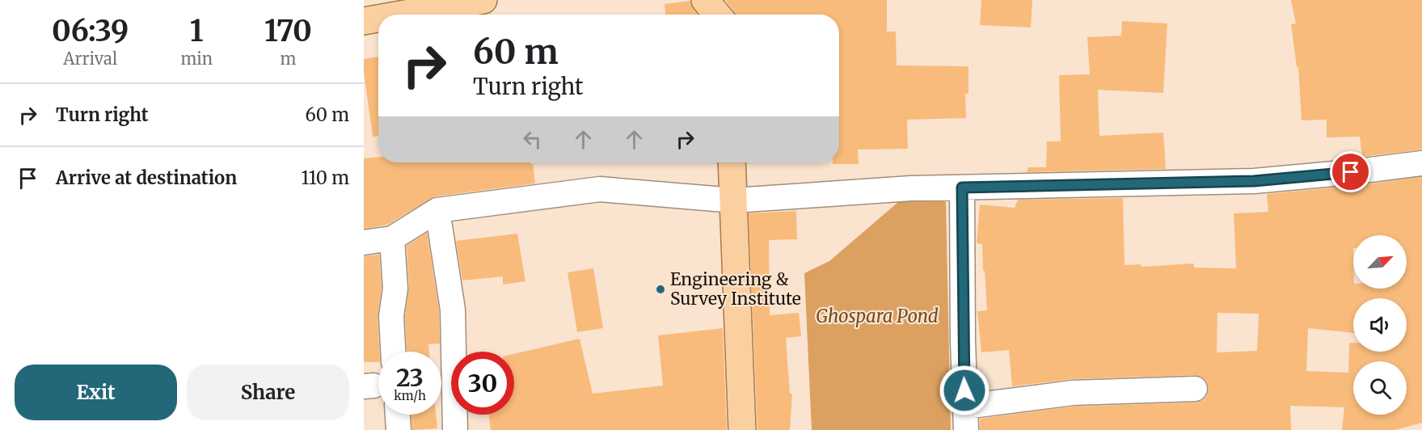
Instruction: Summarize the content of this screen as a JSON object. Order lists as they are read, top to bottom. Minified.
{"water":["Ghospara Pond"],"places":["Engineering & Survey Institute"],"north":"top right","page":{"eta":["06:39","Arrival","1","min","170","m"],"turn":["60 m","Turn right"],"list":[{"name":"Turn right","value":"60 m"},{"name":"Arrive at destination","value":"110 m"}],"speed":"23 km/h","limit":"30","buttons":["Exit","Share"]}}
